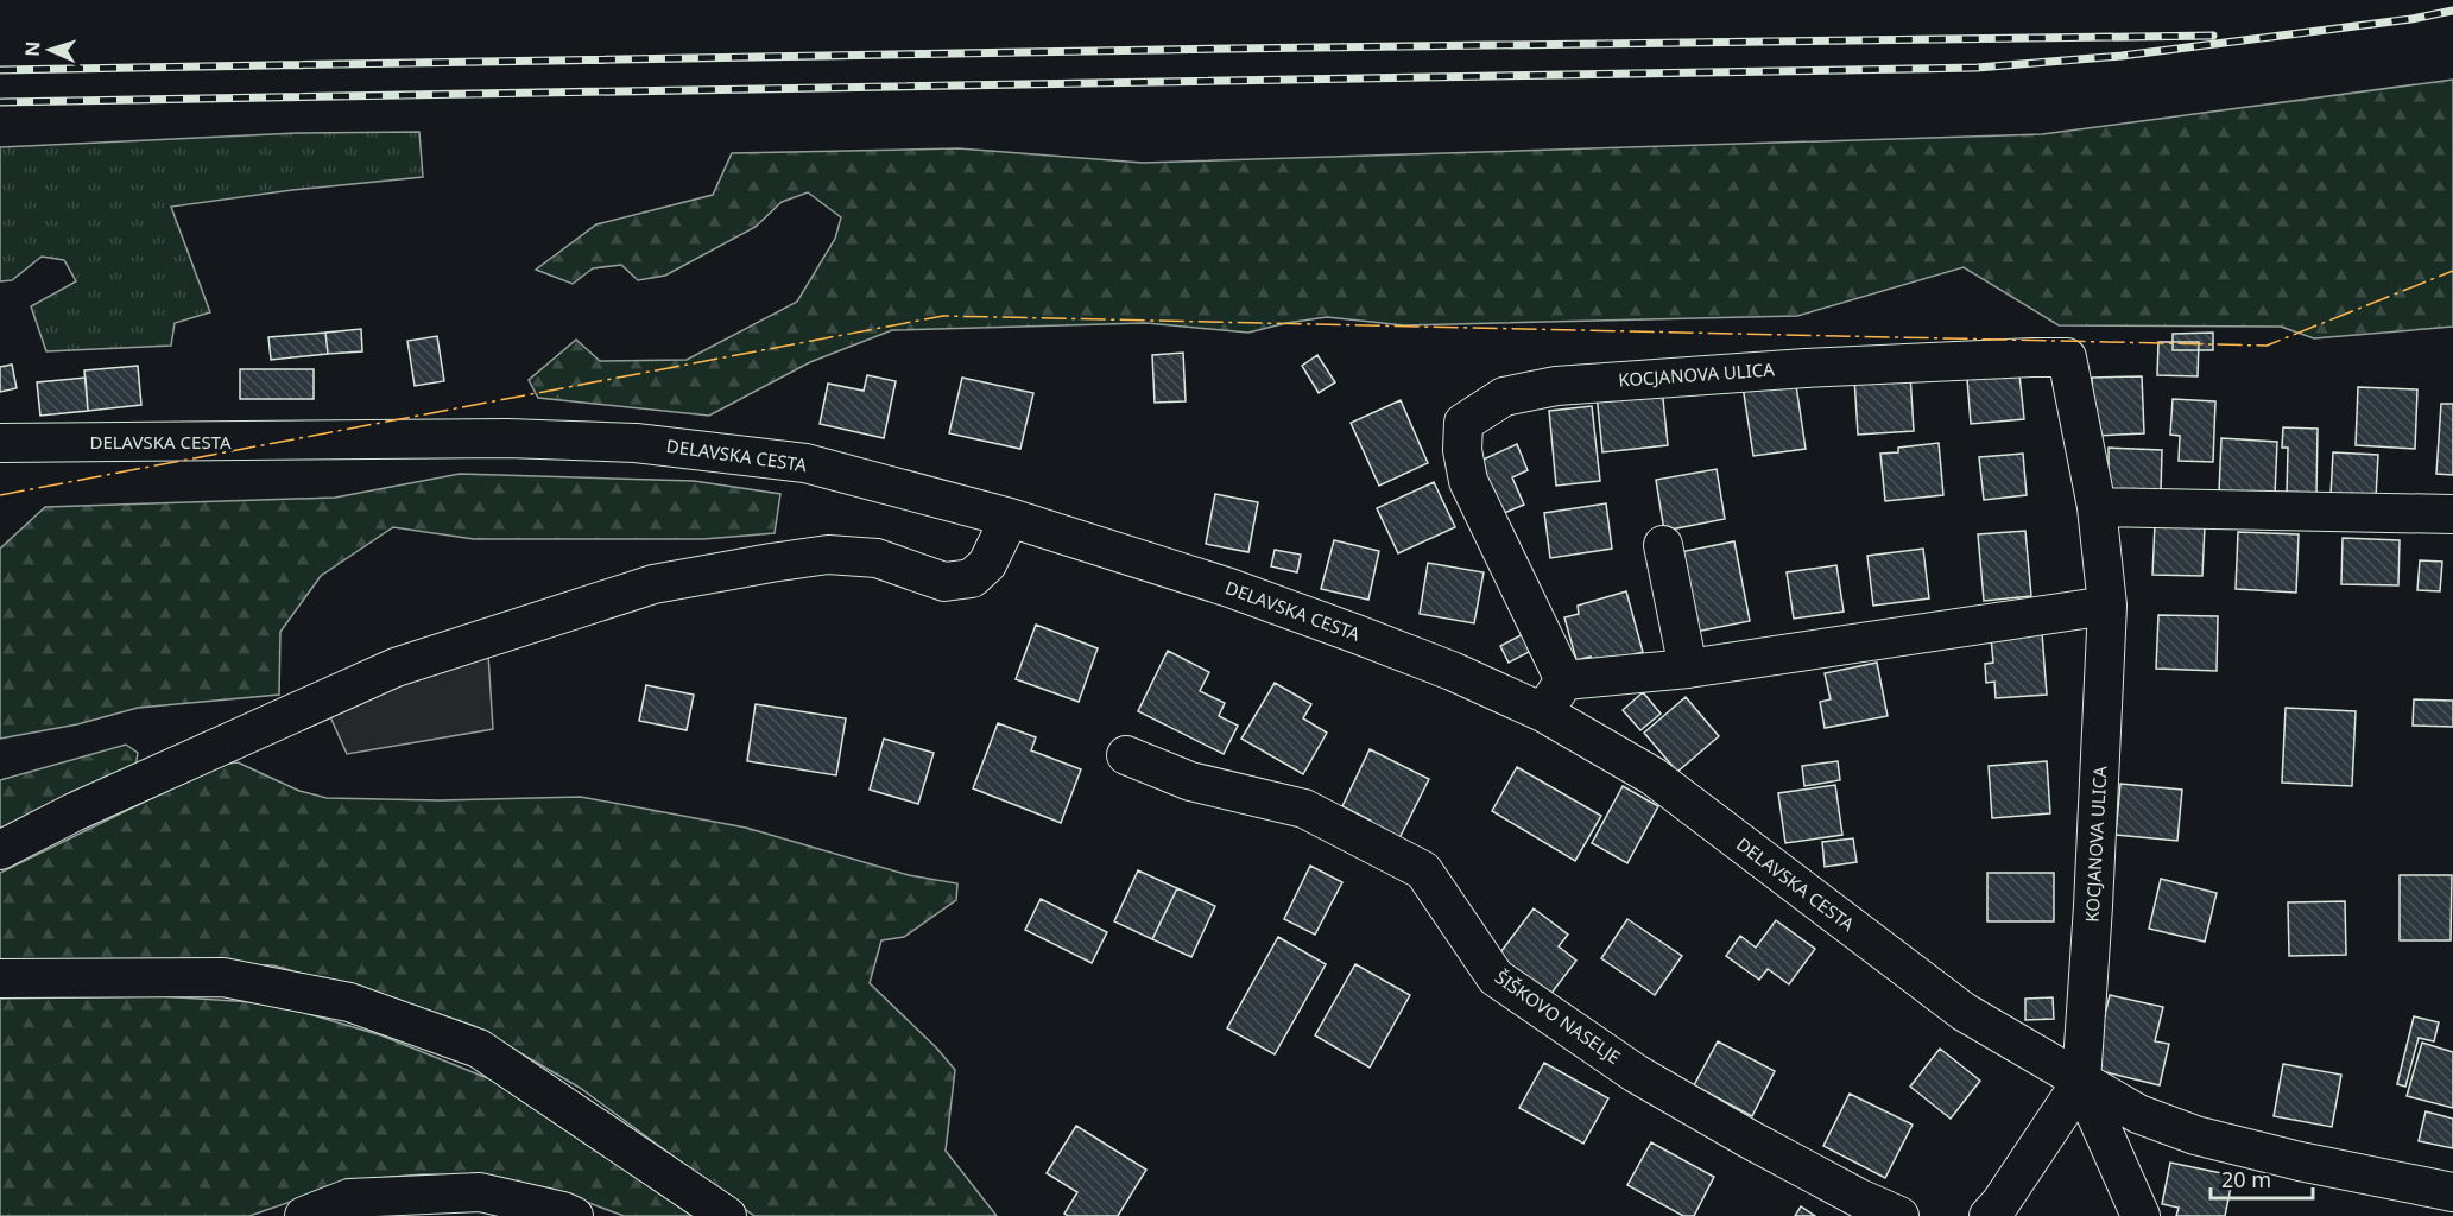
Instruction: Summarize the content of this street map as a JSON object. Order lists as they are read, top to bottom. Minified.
{"streets":{"street":["KOCJANOVA ULICA","DELAVSKA CESTA","ŠIŠKOVO NASELJE"]},"crossings":[["KOCJANOVA ULICA","DELAVSKA CESTA"]],"scale_bar":"20 m","north":"left"}
